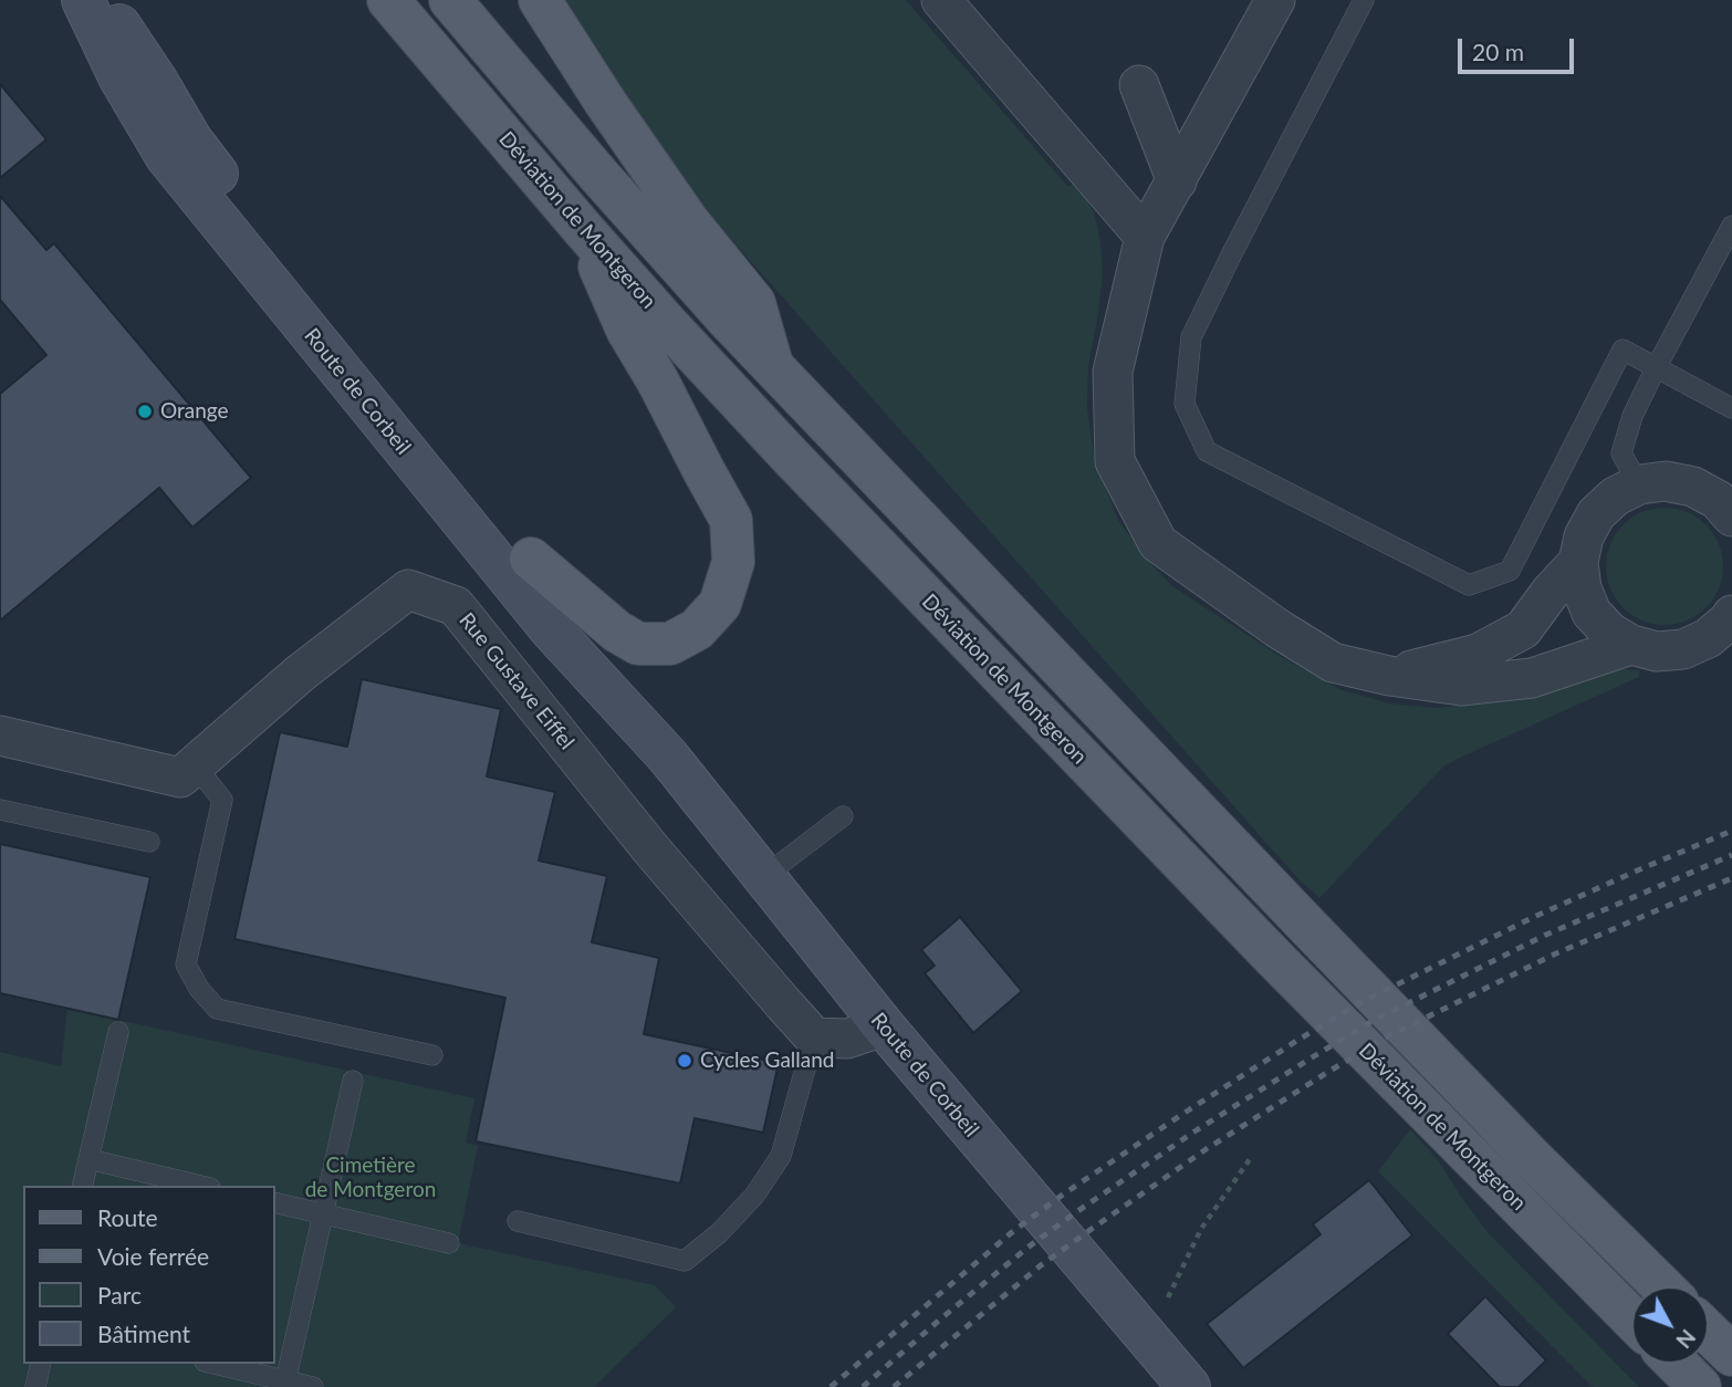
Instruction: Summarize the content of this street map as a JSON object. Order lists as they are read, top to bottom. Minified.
{"streets":{"main road":["Déviation de Montgeron","Route de Corbeil"],"street":["Rue Gustave Eiffel"]},"parks":["Cimetière de Montgeron"],"places":["Orange","Cycles Galland"],"legend":["Route","Voie ferrée","Parc","Bâtiment"],"scale_bar":"20 m","north":"bottom right"}
